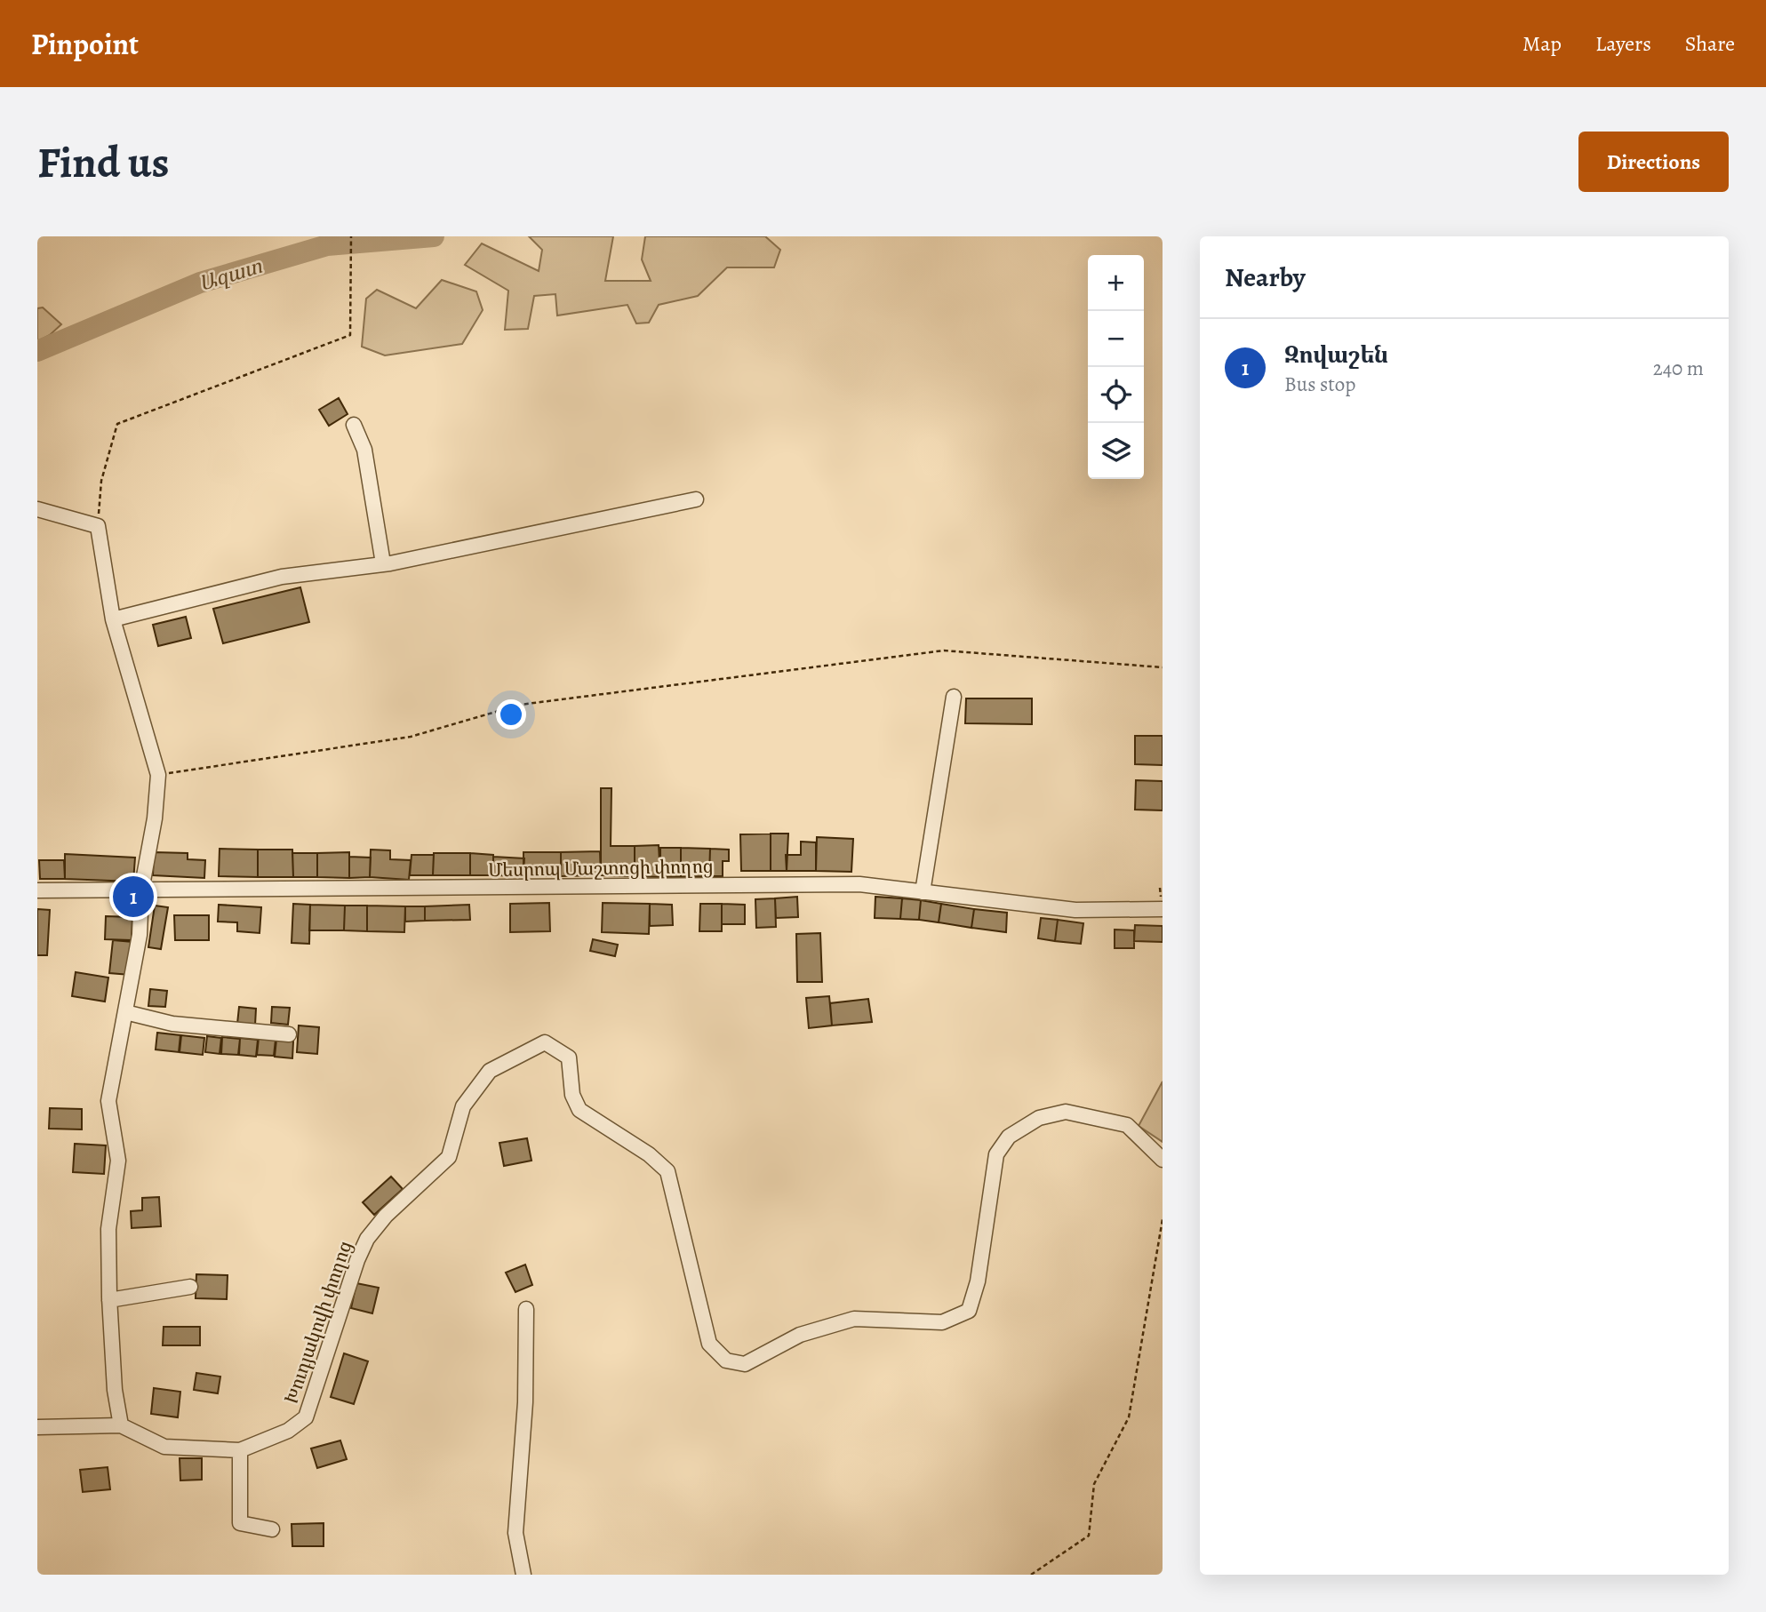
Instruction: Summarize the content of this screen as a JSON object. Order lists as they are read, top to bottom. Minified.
{"streets":{"street":["Մեսրոպ Մաշտոցի փողոց","Խուդյակովի փողոց"]},"water":["Ազատ"],"page":{"header":"Pinpoint","nav":["Map","Layers","Share"],"buttons":"Directions","title":"Find us","heading":"Nearby","map_buttons":["+","−"],"list":[{"mark":"1","name":"Զովաշեն","note":"Bus stop","value":"240 m"}],"pins":"1"}}
